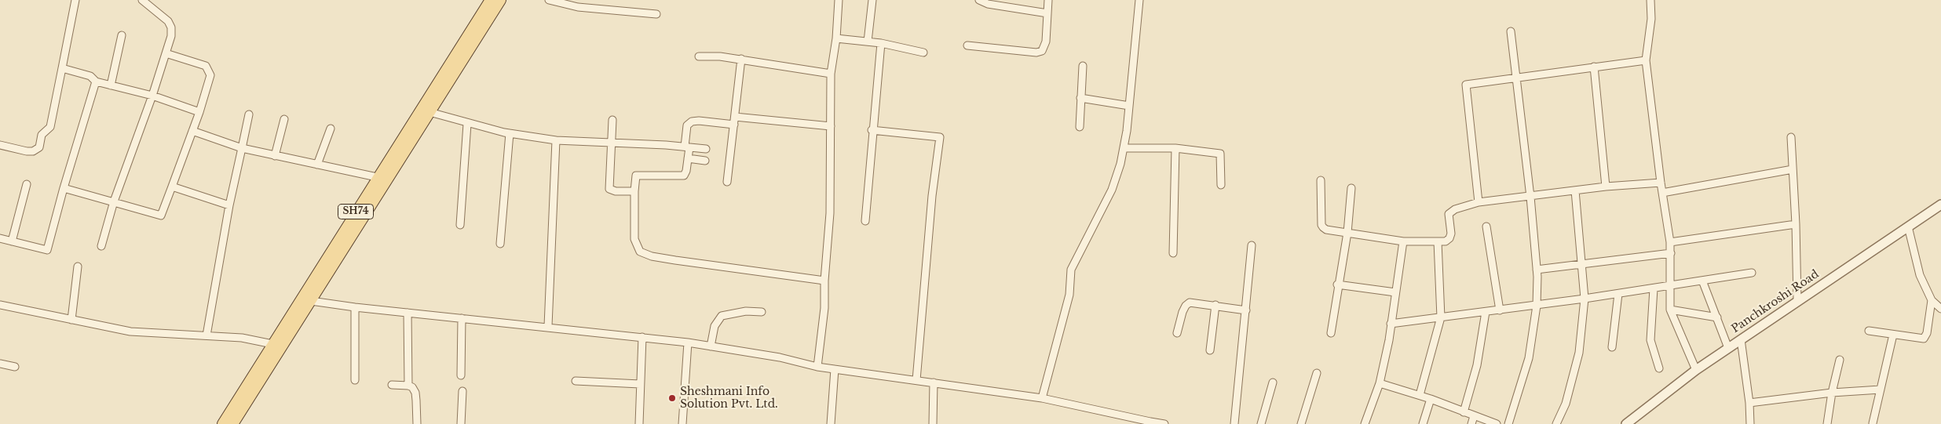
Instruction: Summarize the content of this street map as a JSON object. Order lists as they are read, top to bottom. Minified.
{"streets":{"main road":["SH74"],"street":["Panchkroshi Road"]},"places":["Sheshmani Info Solution Pvt. Ltd."]}
